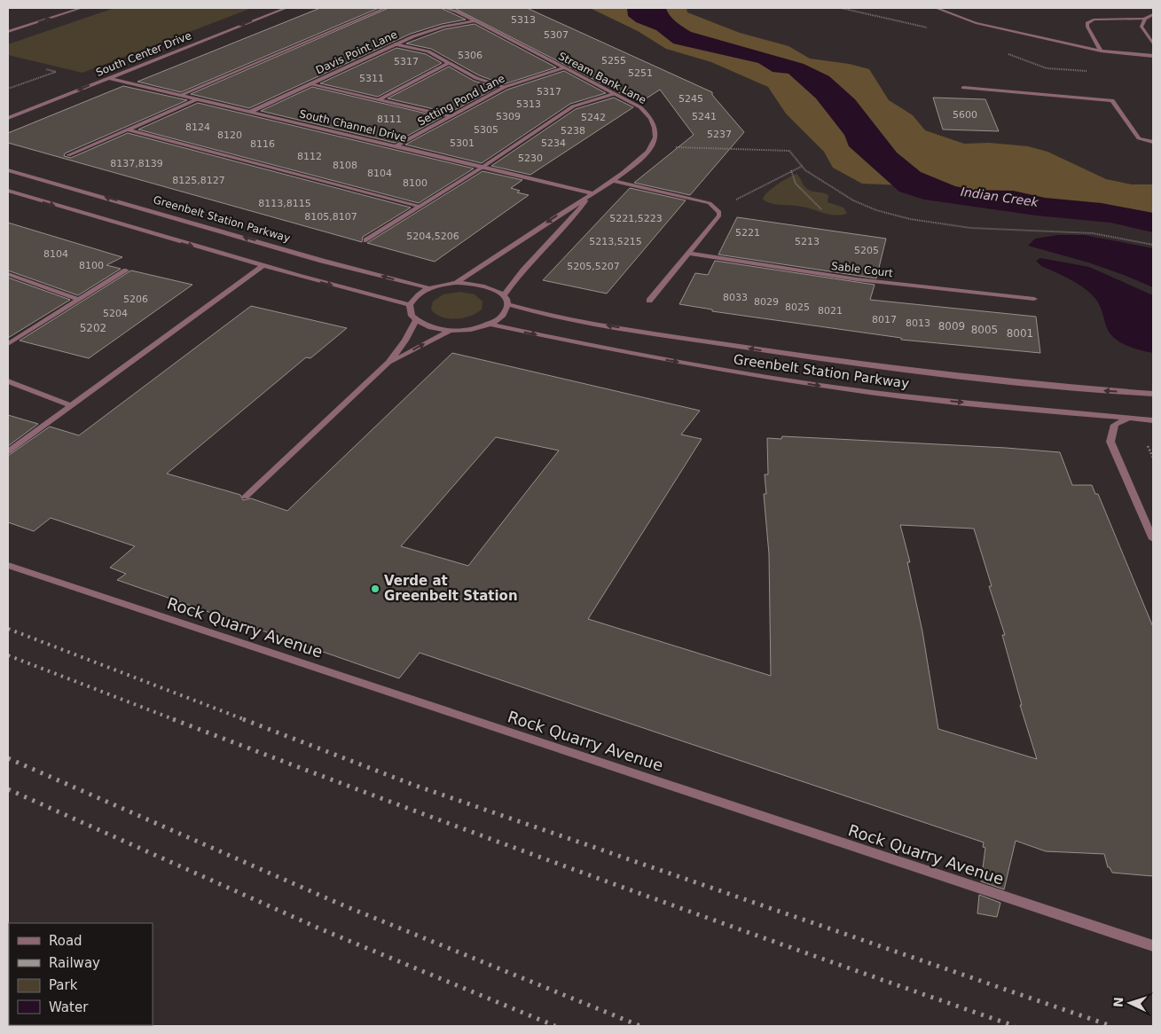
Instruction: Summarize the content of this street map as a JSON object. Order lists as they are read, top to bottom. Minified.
{"streets":{"street":["Davis Point Lane","South Center Drive","Stream Bank Lane","Setting Pond Lane","South Channel Drive","Greenbelt Station Parkway","Sable Court","Rock Quarry Avenue"]},"crossings":[["Davis Point Lane","Stream Bank Lane"],["Davis Point Lane","South Channel Drive"],["South Center Drive","South Channel Drive"],["Stream Bank Lane","Setting Pond Lane"],["Setting Pond Lane","South Channel Drive"]],"water":["Indian Creek"],"places":["Verde at Greenbelt Station"],"house_numbers":["5313","5307","5306","5255","5317","5251","5311","5317","5245","5313","5600","5309","5241","5242","8111","8124","5305","5238","5237","8120","5301","5234","8116","8112","5230","8137,8139","8108","8104","8125,8127","8100","8113,8115","8105,8107","5221,5223","5221","5204,5206","5213,5215","5213","5205","8104","8100","5205,5207","8033","5206","8029","8025","8021","5204","8017","8013","8009","5202","8005","8001"],"legend":["Road","Railway","Park","Water"],"north":"left"}
